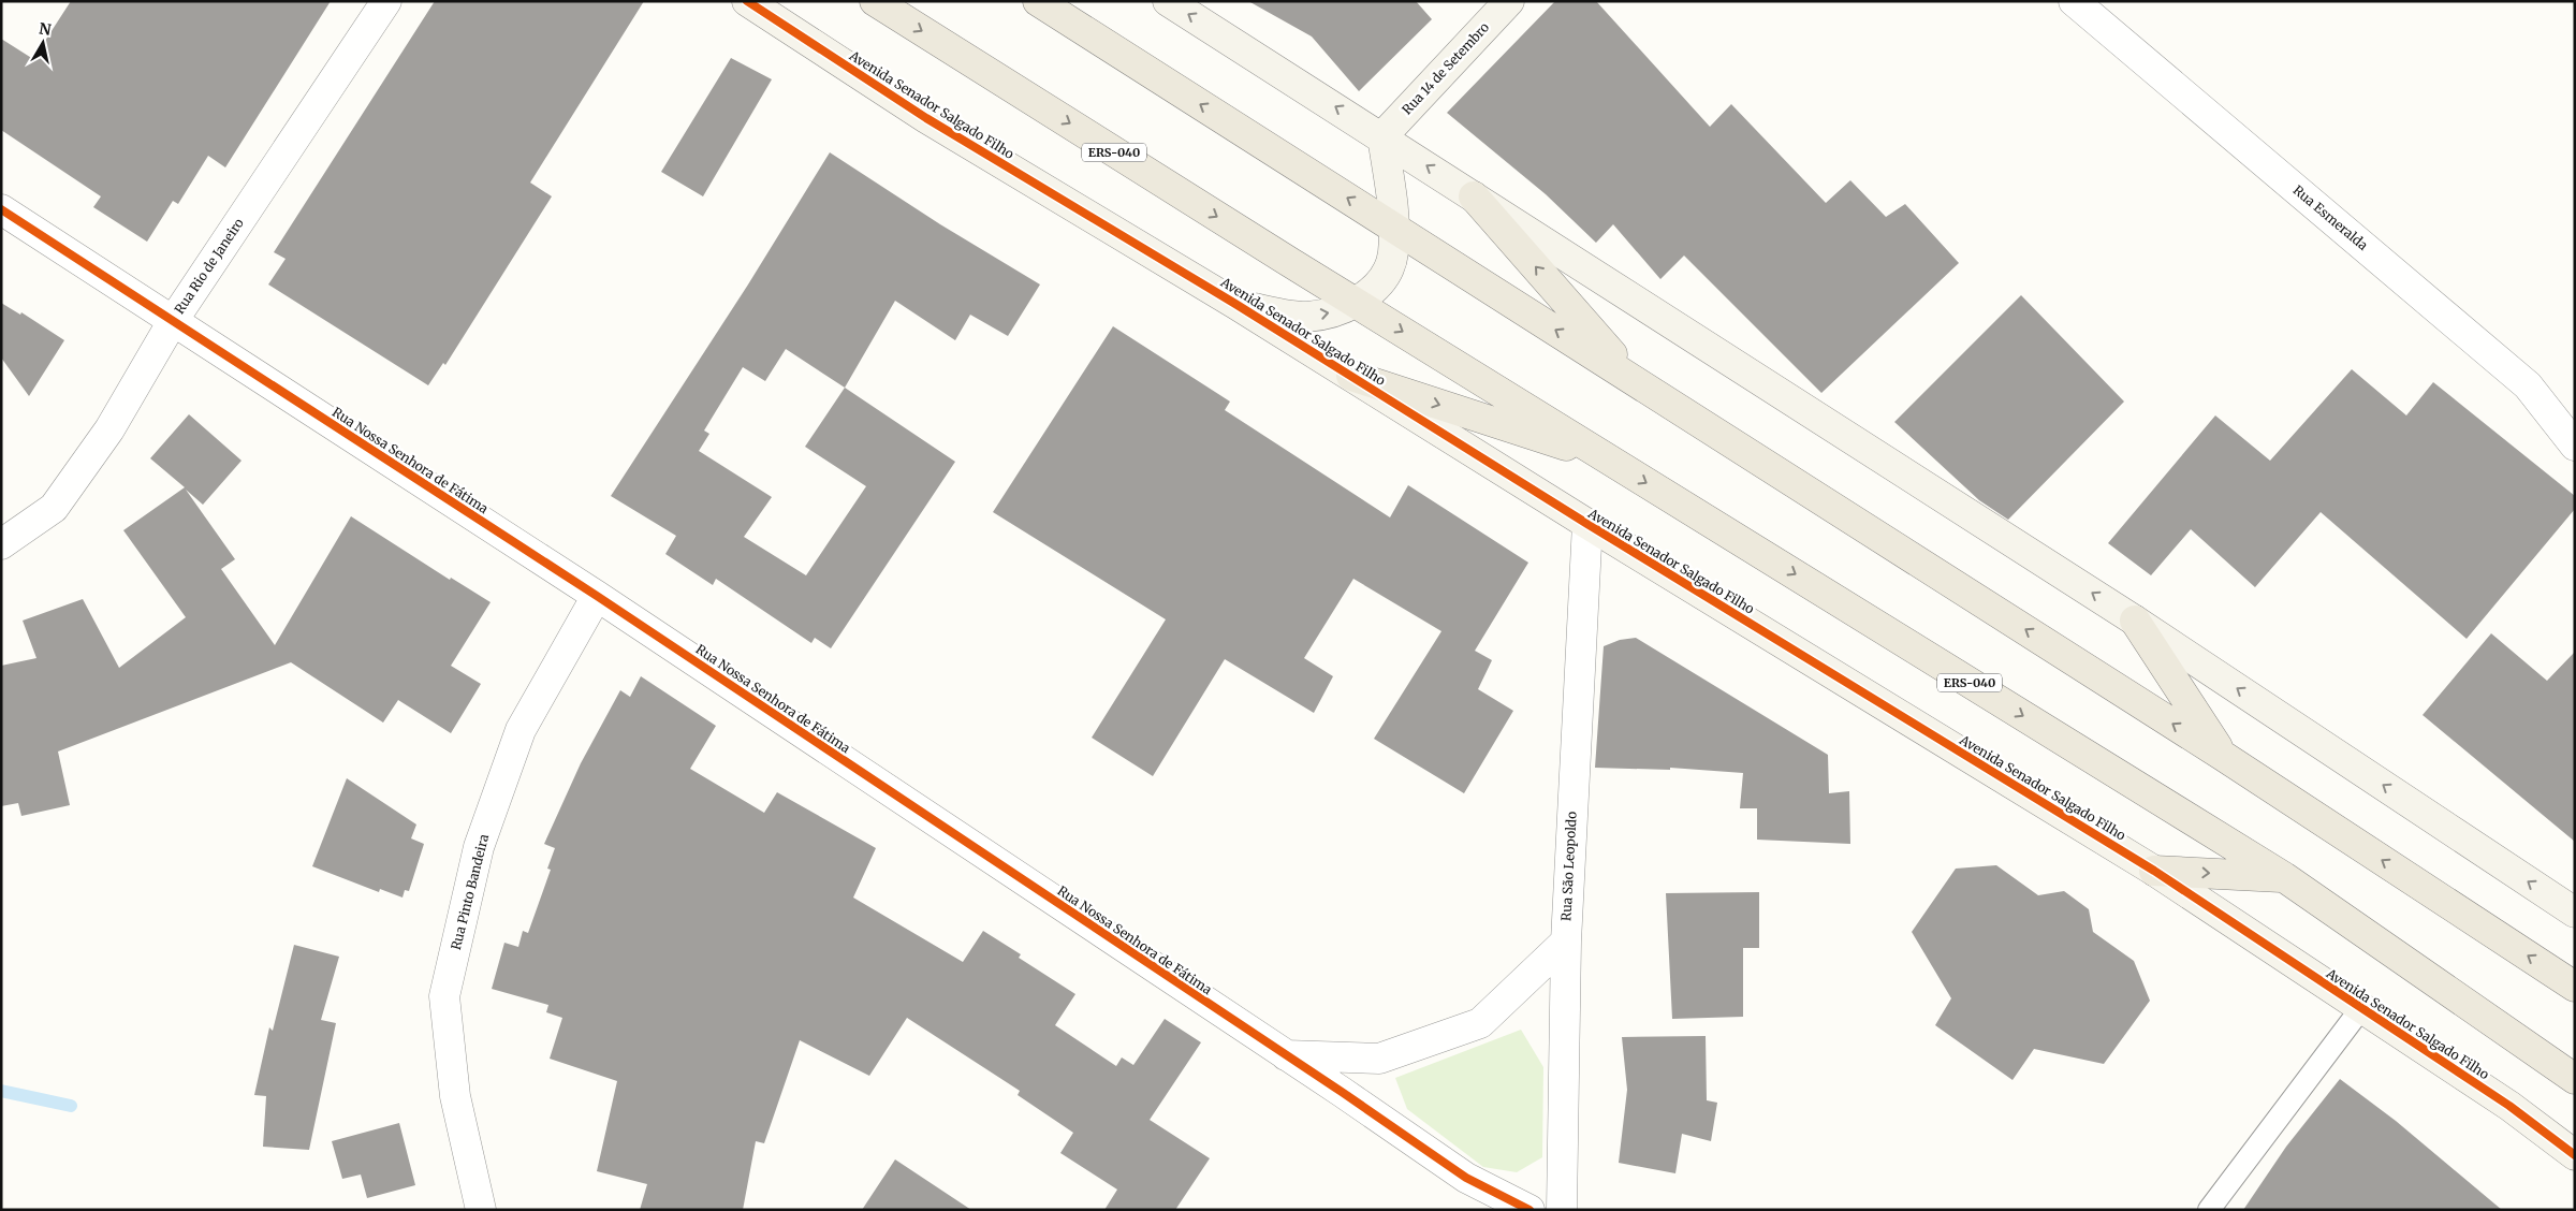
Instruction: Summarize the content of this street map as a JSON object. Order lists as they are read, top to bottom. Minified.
{"streets":{"main road":["ERS-040"],"street":["Rua 14 de Setembro","Avenida Senador Salgado Filho","Rua Esmeralda","Rua Rio de Janeiro","Rua Nossa Senhora de Fátima","Rua São Leopoldo","Rua Pinto Bandeira"]},"crossings":[["Avenida Senador Salgado Filho","Rua São Leopoldo"],["Rua Rio de Janeiro","Rua Nossa Senhora de Fátima"],["Rua Nossa Senhora de Fátima","Rua Pinto Bandeira"]],"north":"top"}
